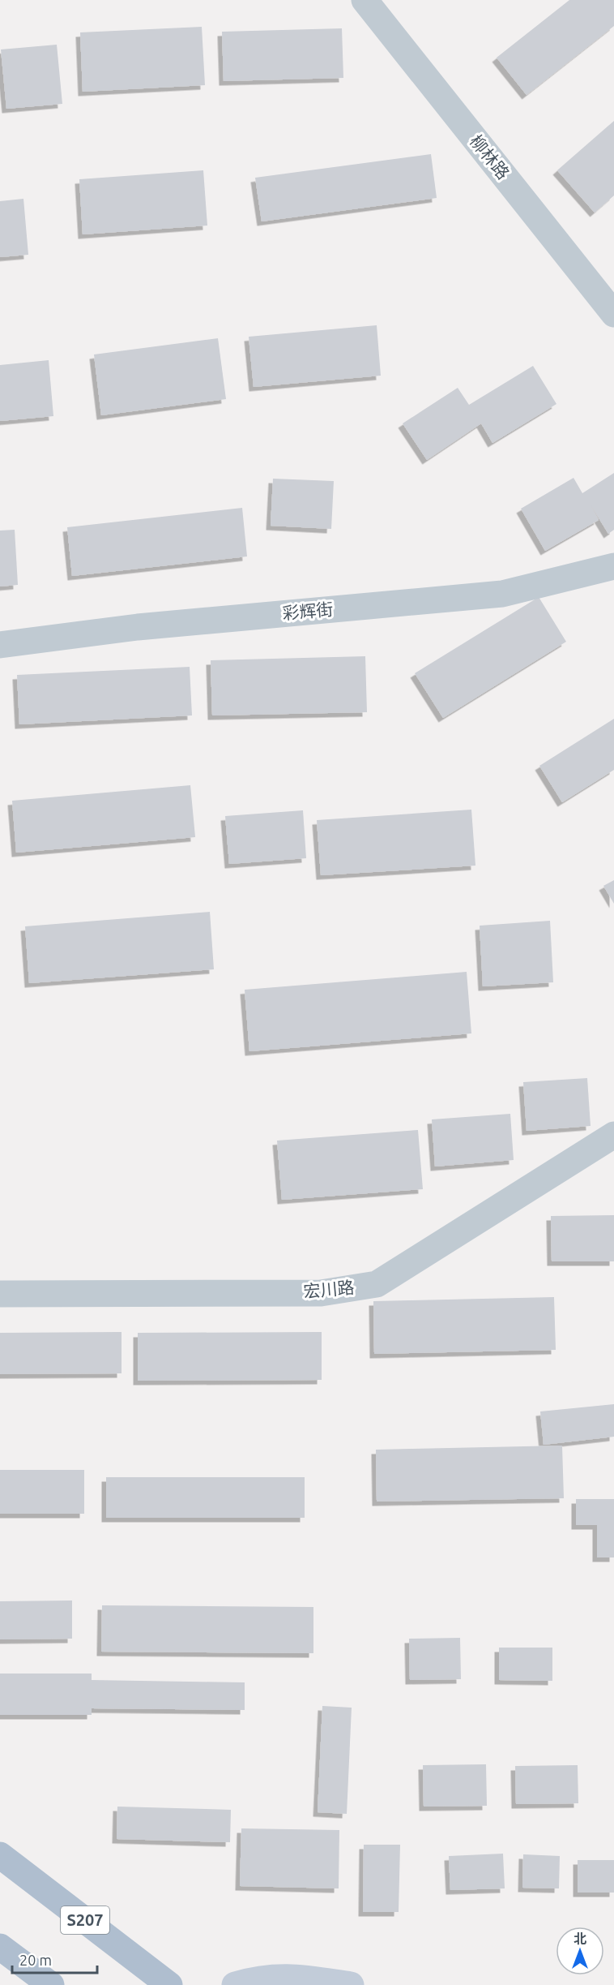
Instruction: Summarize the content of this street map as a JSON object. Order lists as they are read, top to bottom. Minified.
{"streets":{"main road":["S207"],"street":["柳林路","彩辉街","宏川路"]},"scale_bar":"20 m","north":"top"}
